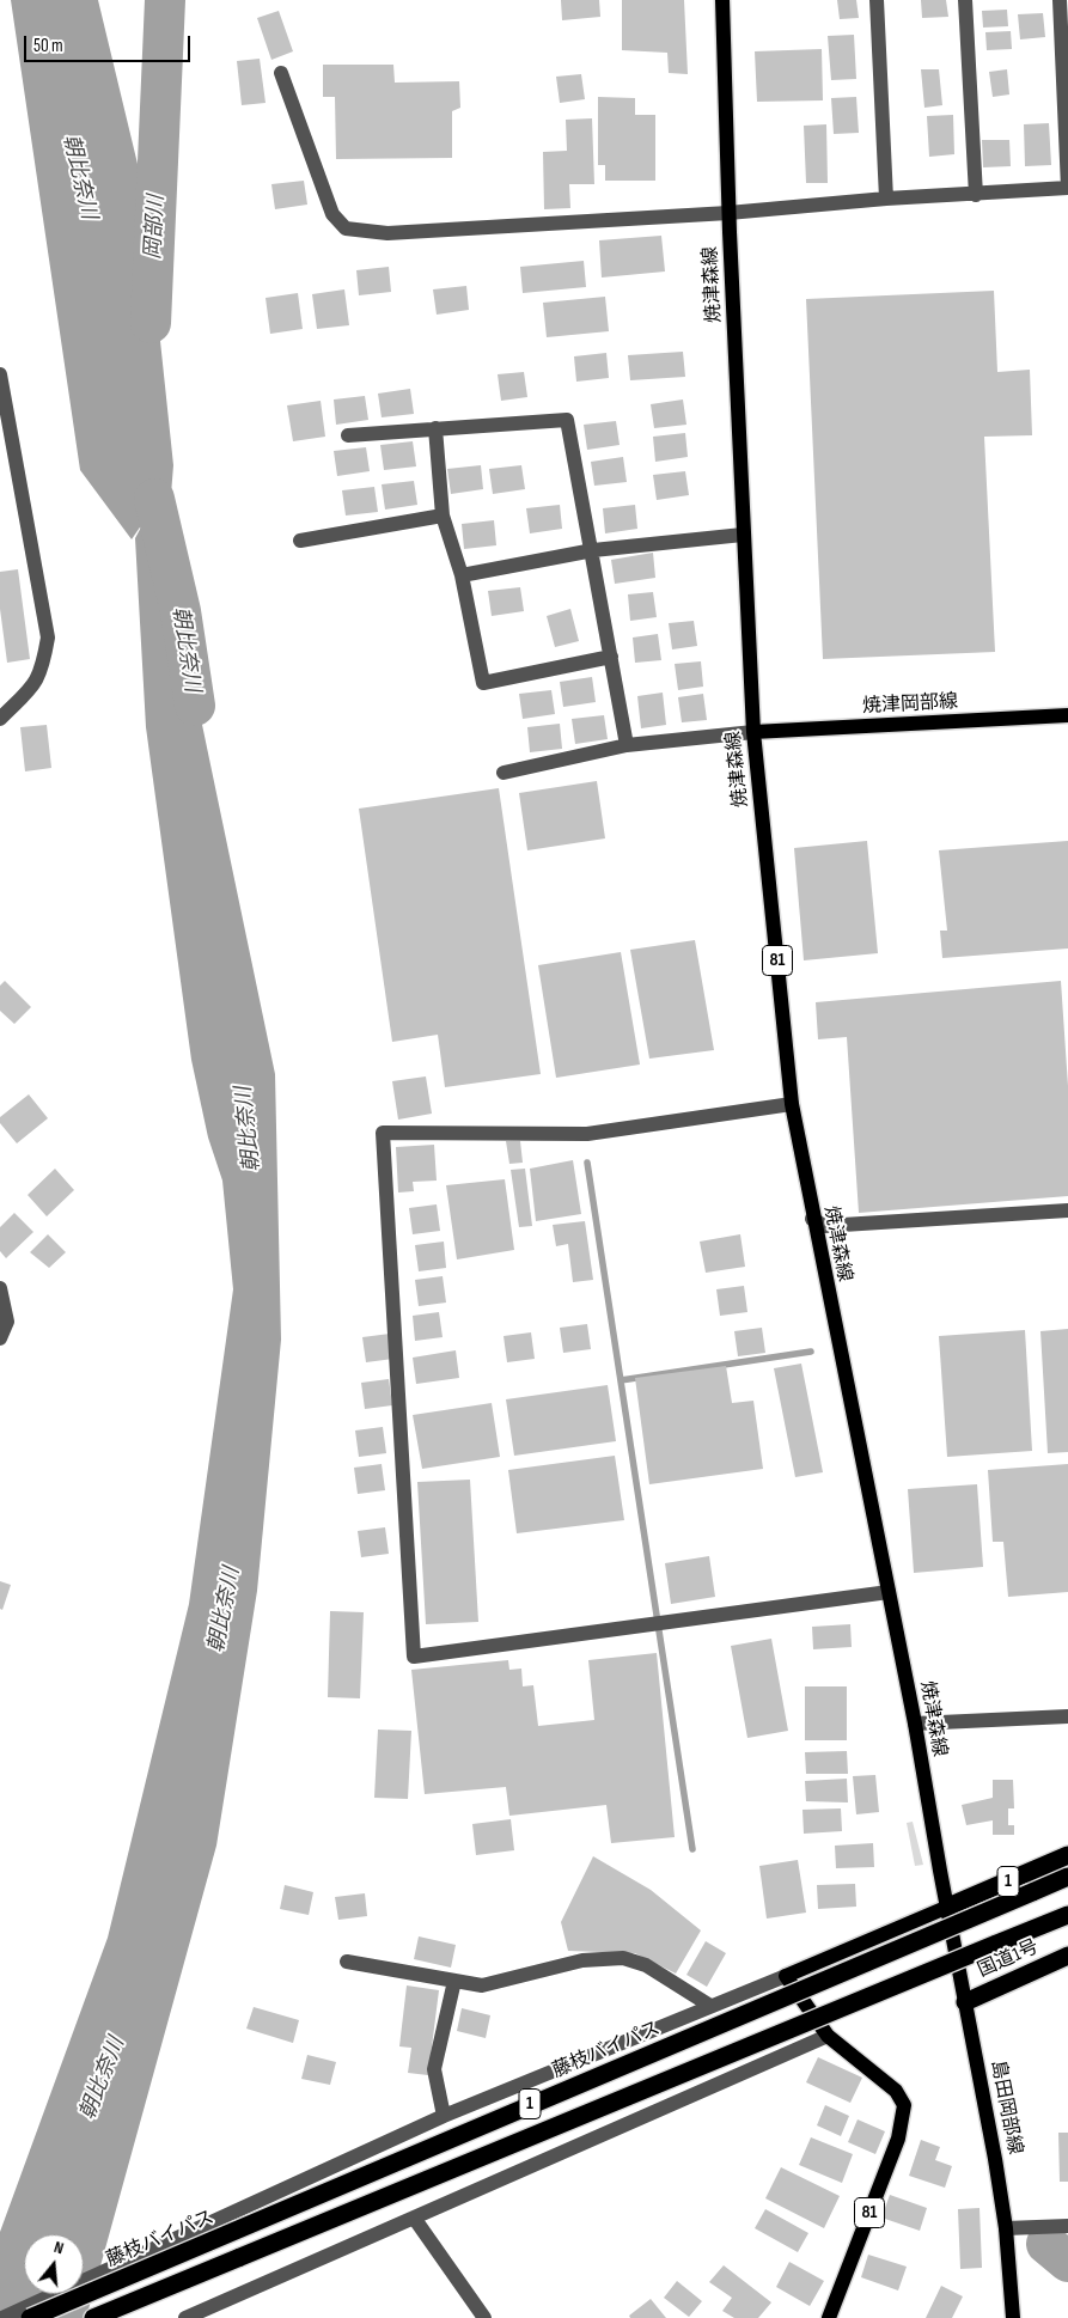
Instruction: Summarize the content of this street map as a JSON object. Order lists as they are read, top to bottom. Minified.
{"streets":{"highway":["1","国道1号","藤枝バイパス"],"main road":["焼津森線","焼津岡部線","81","島田岡部線"]},"crossings":[["焼津森線","焼津岡部線"],["焼津森線","1"],["焼津森線","島田岡部線"],["1","島田岡部線"],["国道1号","島田岡部線"]],"water":["朝比奈川","岡部川"],"scale_bar":"50 m","north":"top"}
